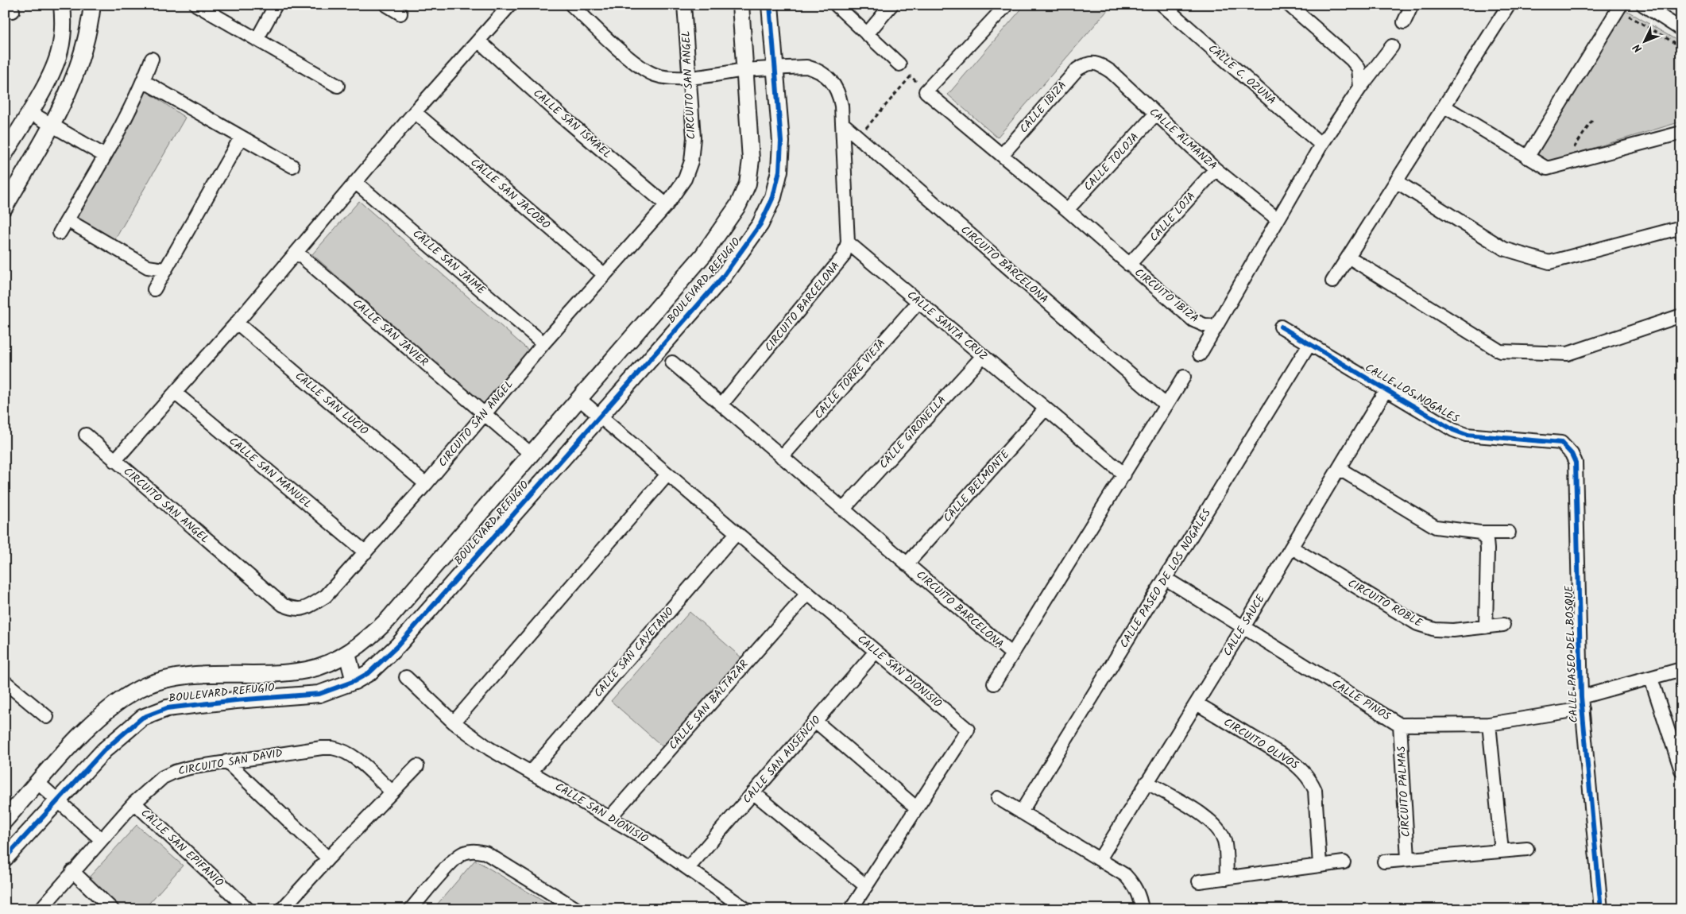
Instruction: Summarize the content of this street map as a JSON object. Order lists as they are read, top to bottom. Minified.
{"streets":{"street":["CALLE C. OZUNA","CIRCUITO SAN ANGEL","CALLE IBIZA","CALLE SAN ISMAEL","CALLE ALMANZA","CALLE TOLOJA","CALLE SAN JACOBO","CALLE LOJA","CALLE SAN JAIME","CIRCUITO BARCELONA","BOULEVARD REFUGIO","CIRCUITO IBIZA","CALLE SANTA CRUZ","CALLE SAN JAVIER","CALLE TORRE VIEJA","CALLE LOS NOGALES","CALLE SAN LUCIO","CALLE GIRONELLA","CALLE SAN MANUEL","CALLE BELMONTE","CALLE PASEO DE LOS NOGALES","CIRCUITO ROBLE","CALLE SAUCE","CALLE SAN CAYETANO","CALLE PASEO DEL BOSQUE","CALLE SAN DIONISIO","CALLE PINOS","CALLE SAN BALTAZAR","CIRCUITO OLIVOS","CALLE SAN AUSENCIO","CIRCUITO SAN DAVID","CIRCUITO PALMAS","CALLE SAN EPIFANIO"]},"crossings":[["CIRCUITO SAN ANGEL","CALLE SAN ISMAEL"],["CIRCUITO SAN ANGEL","CALLE SAN JACOBO"],["CIRCUITO SAN ANGEL","CALLE SAN JAIME"],["CIRCUITO SAN ANGEL","CALLE SAN JAVIER"],["CIRCUITO SAN ANGEL","CALLE SAN LUCIO"],["CIRCUITO SAN ANGEL","CALLE SAN MANUEL"],["CALLE IBIZA","CALLE ALMANZA"],["CALLE IBIZA","CIRCUITO IBIZA"],["CALLE ALMANZA","CALLE TOLOJA"],["CALLE ALMANZA","CALLE LOJA"],["CALLE TOLOJA","CIRCUITO IBIZA"],["CALLE LOJA","CIRCUITO IBIZA"],["CIRCUITO BARCELONA","BOULEVARD REFUGIO"],["CIRCUITO BARCELONA","CALLE SANTA CRUZ"],["CIRCUITO BARCELONA","CALLE TORRE VIEJA"],["CIRCUITO BARCELONA","CALLE GIRONELLA"],["CIRCUITO BARCELONA","CALLE BELMONTE"],["BOULEVARD REFUGIO","CALLE SAN JAVIER"],["BOULEVARD REFUGIO","CALLE SAN DIONISIO"],["CALLE SANTA CRUZ","CALLE TORRE VIEJA"],["CALLE SANTA CRUZ","CALLE GIRONELLA"],["CALLE SANTA CRUZ","CALLE BELMONTE"],["CALLE LOS NOGALES","CALLE PASEO DE LOS NOGALES"],["CALLE LOS NOGALES","CALLE SAUCE"],["CALLE LOS NOGALES","CALLE PASEO DEL BOSQUE"],["CALLE PASEO DE LOS NOGALES","CALLE PINOS"],["CIRCUITO ROBLE","CALLE SAUCE"],["CALLE SAUCE","CALLE PINOS"],["CALLE SAUCE","CIRCUITO OLIVOS"],["CALLE SAN CAYETANO","CALLE SAN DIONISIO"],["CALLE PASEO DEL BOSQUE","CALLE PINOS"],["CALLE SAN DIONISIO","CALLE SAN BALTAZAR"],["CALLE SAN DIONISIO","CALLE SAN AUSENCIO"],["CALLE PINOS","CIRCUITO PALMAS"],["CIRCUITO SAN DAVID","CALLE SAN EPIFANIO"]],"north":"bottom left"}
